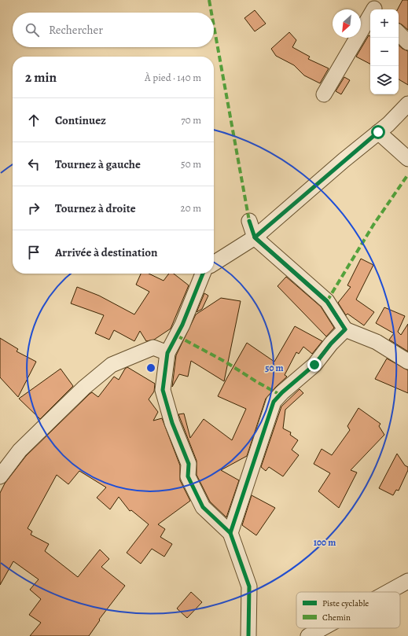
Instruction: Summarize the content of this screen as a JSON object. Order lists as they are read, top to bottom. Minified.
{"legend":["Piste cyclable","Chemin"],"north":"bottom left","page":{"map_buttons":["+","−"],"search":"Rechercher","heading":["2 min","À pied · 140 m"],"list":[["Continuez","70 m"],["Tournez à gauche","50 m"],["Tournez à droite","20 m"],"Arrivée à destination"]},"rings":["50 m","100 m"]}
